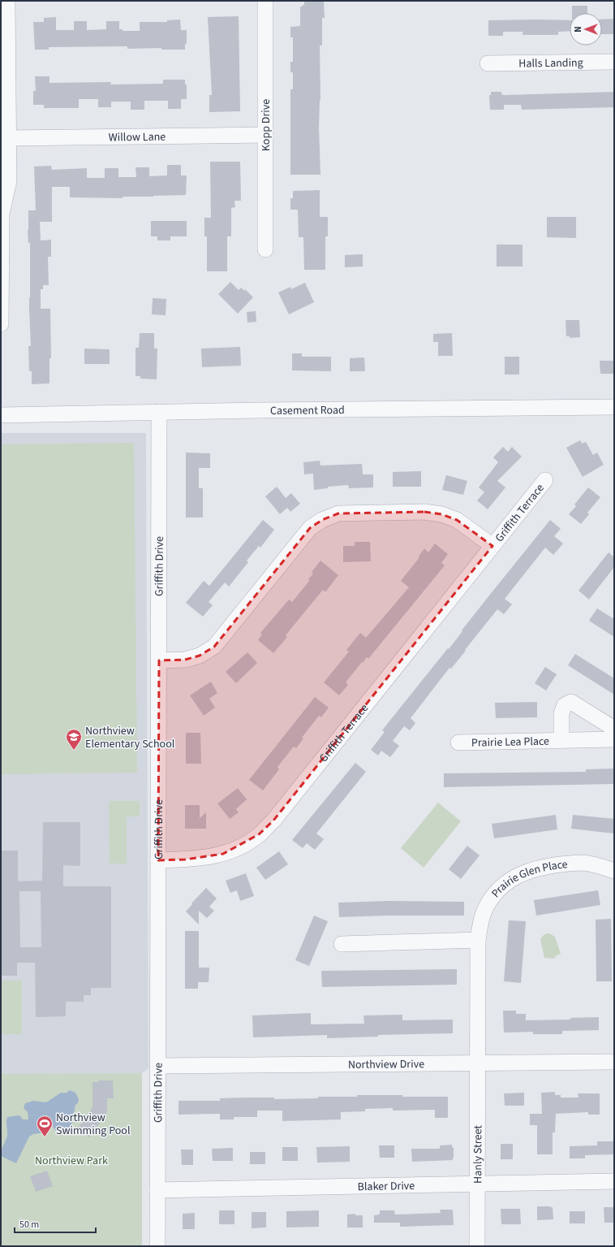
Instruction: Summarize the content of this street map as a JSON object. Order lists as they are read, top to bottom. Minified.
{"streets":{"street":["Halls Landing","Kopp Drive","Willow Lane","Casement Road","Griffith Terrace","Griffith Drive","Prairie Lea Place","Prairie Glen Place","Northview Drive","Hanly Street","Blaker Drive"]},"crossings":[["Kopp Drive","Willow Lane"],["Casement Road","Griffith Drive"],["Griffith Terrace","Griffith Drive"],["Griffith Drive","Northview Drive"],["Griffith Drive","Blaker Drive"],["Prairie Glen Place","Northview Drive"],["Prairie Glen Place","Hanly Street"],["Northview Drive","Hanly Street"],["Hanly Street","Blaker Drive"]],"parks":["Northview Park"],"places":{"school or university":["Northview Elementary School"],"sports":["Northview Swimming Pool"]},"scale_bar":"50 m","north":"left"}
